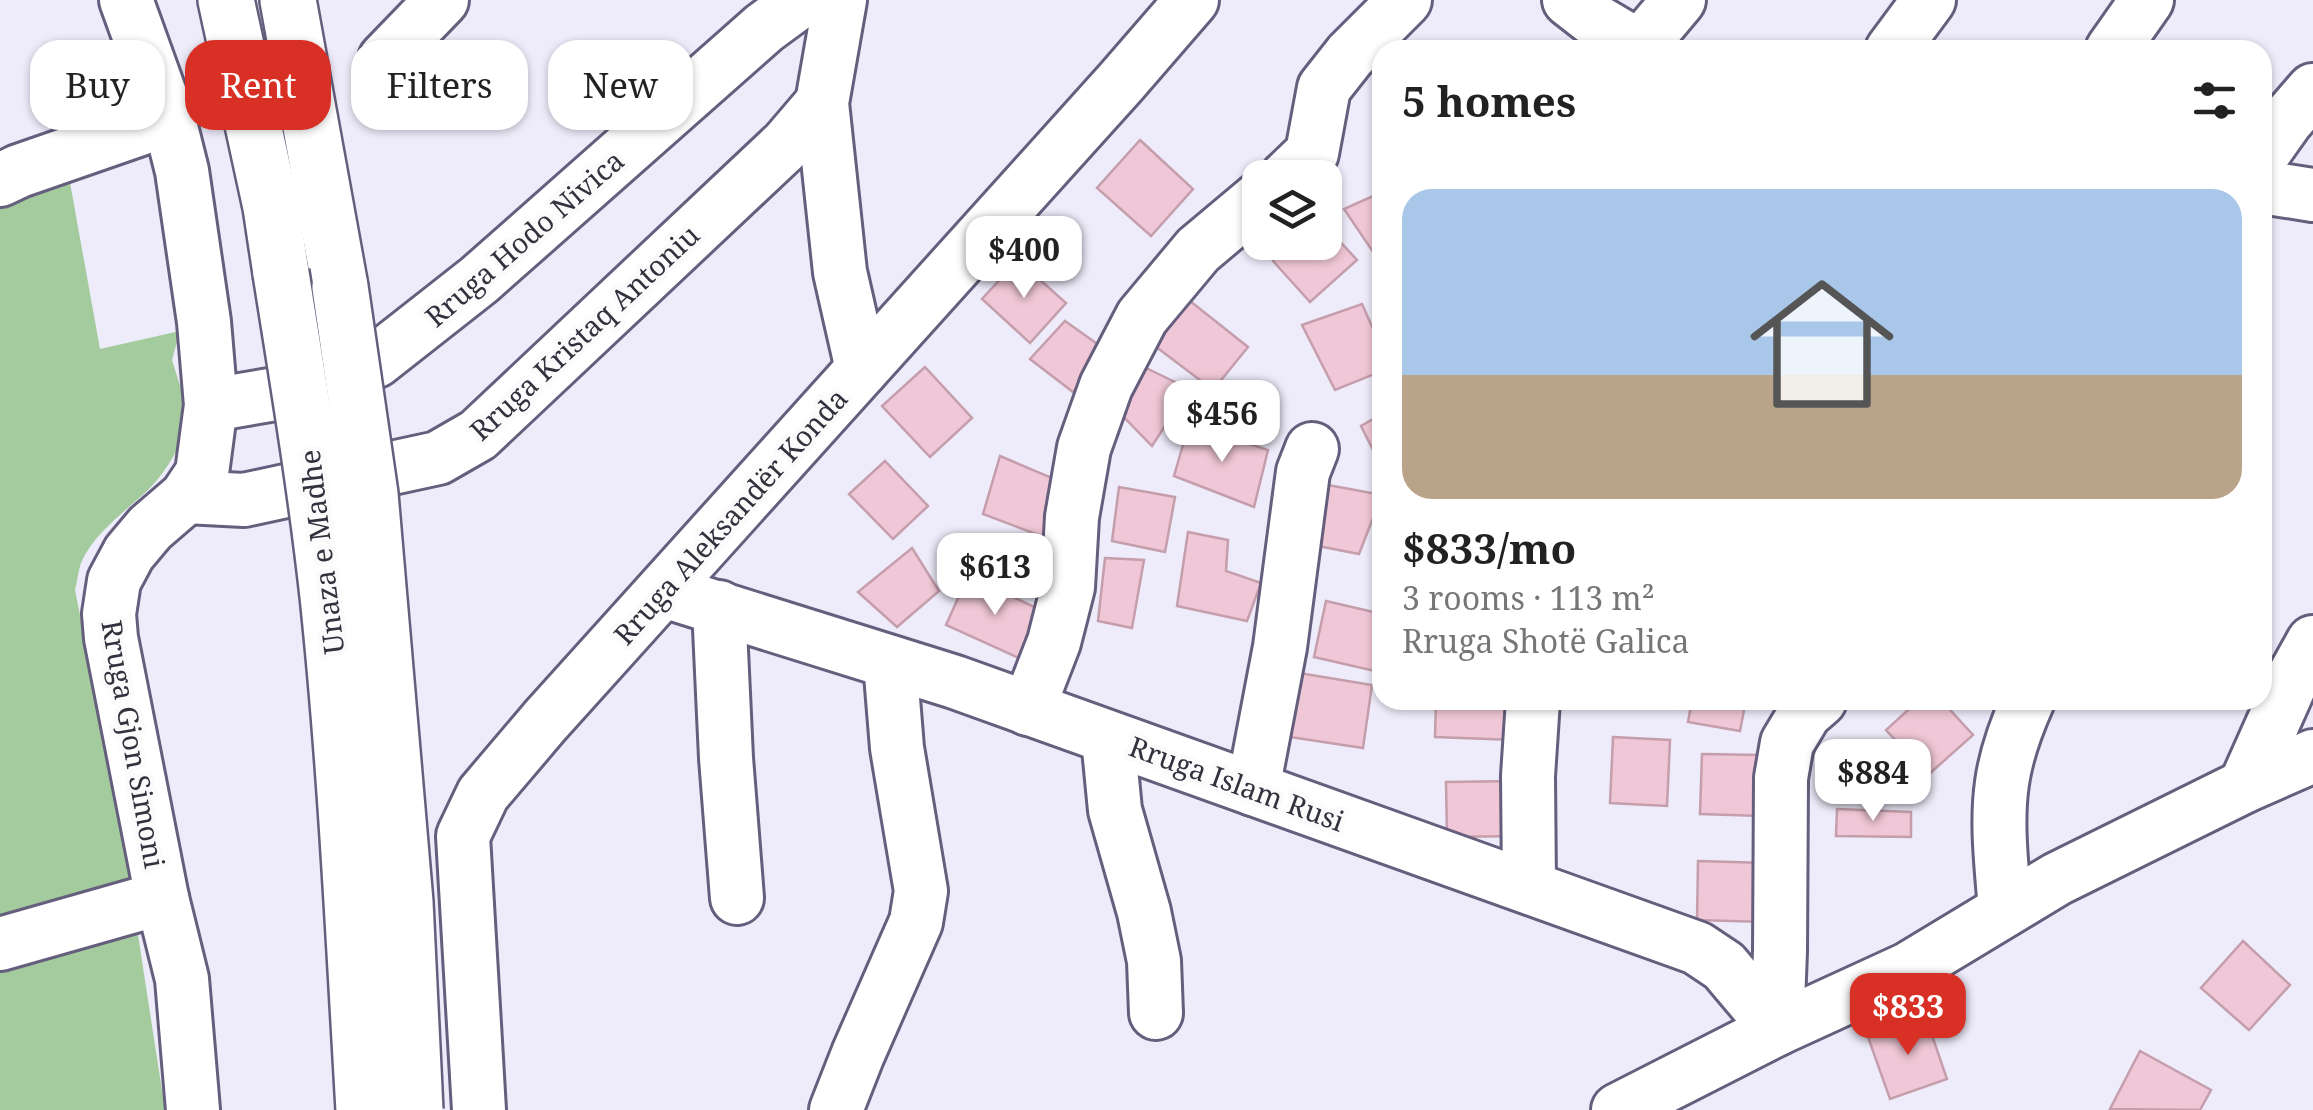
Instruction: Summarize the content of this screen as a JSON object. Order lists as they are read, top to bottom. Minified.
{"streets":{"highway":["Unaza e Madhe"],"street":["Rruga Hodo Nivica","Rruga Kristaq Antoniu","Rruga Aleksandër Konda","Rruga Gjon Simoni","Rruga Islam Rusi"]},"crossings":[["Rruga Hodo Nivica","Rruga Gjon Simoni"],["Rruga Kristaq Antoniu","Rruga Gjon Simoni"],["Rruga Aleksandër Konda","Rruga Islam Rusi"]],"page":{"chip":["Buy","Rent","Filters","New"],"heading":"5 homes","list":[{"name":"$833/mo","note":"3 rooms · 113 m² · Rruga Shotë Galica"}],"price":["$400","$456","$613","$884","$833"]}}
